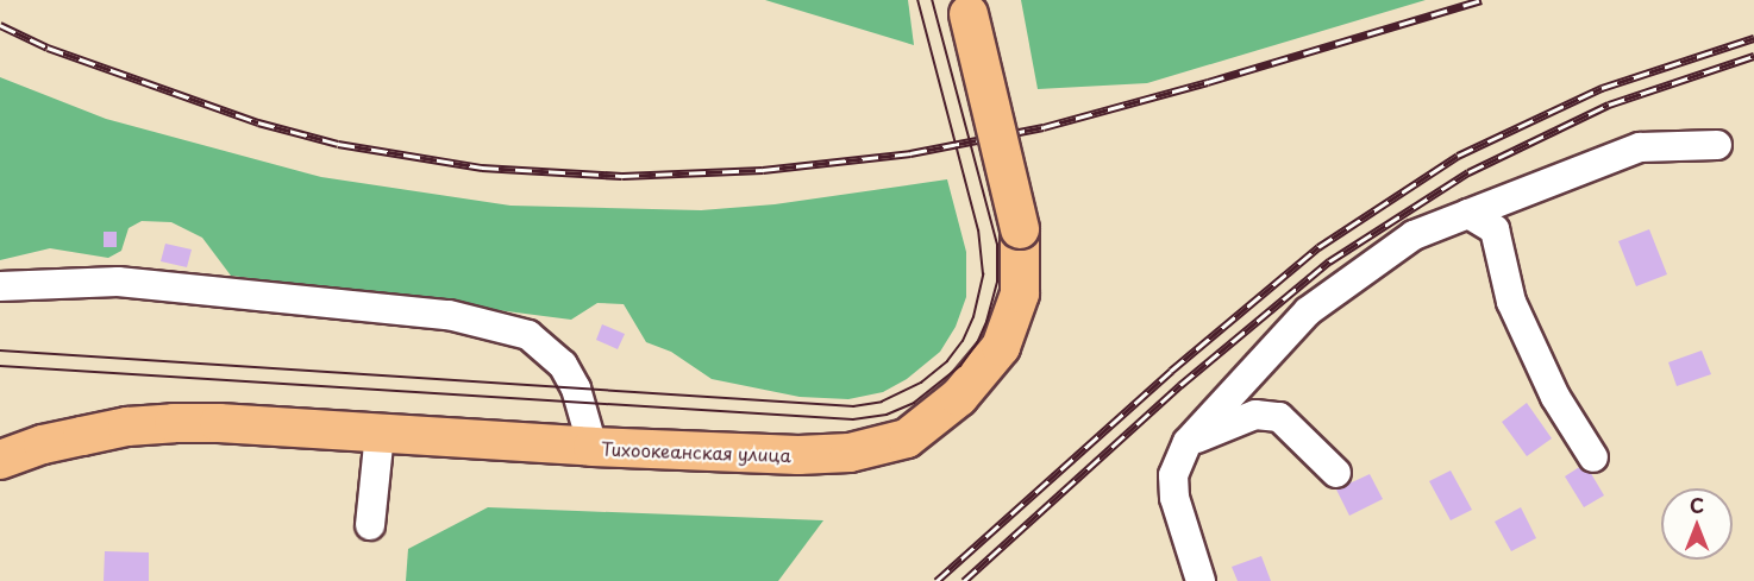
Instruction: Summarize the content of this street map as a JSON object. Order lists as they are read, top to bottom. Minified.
{"streets":{"main road":["Тихоокеанская улица"]},"north":"top"}
